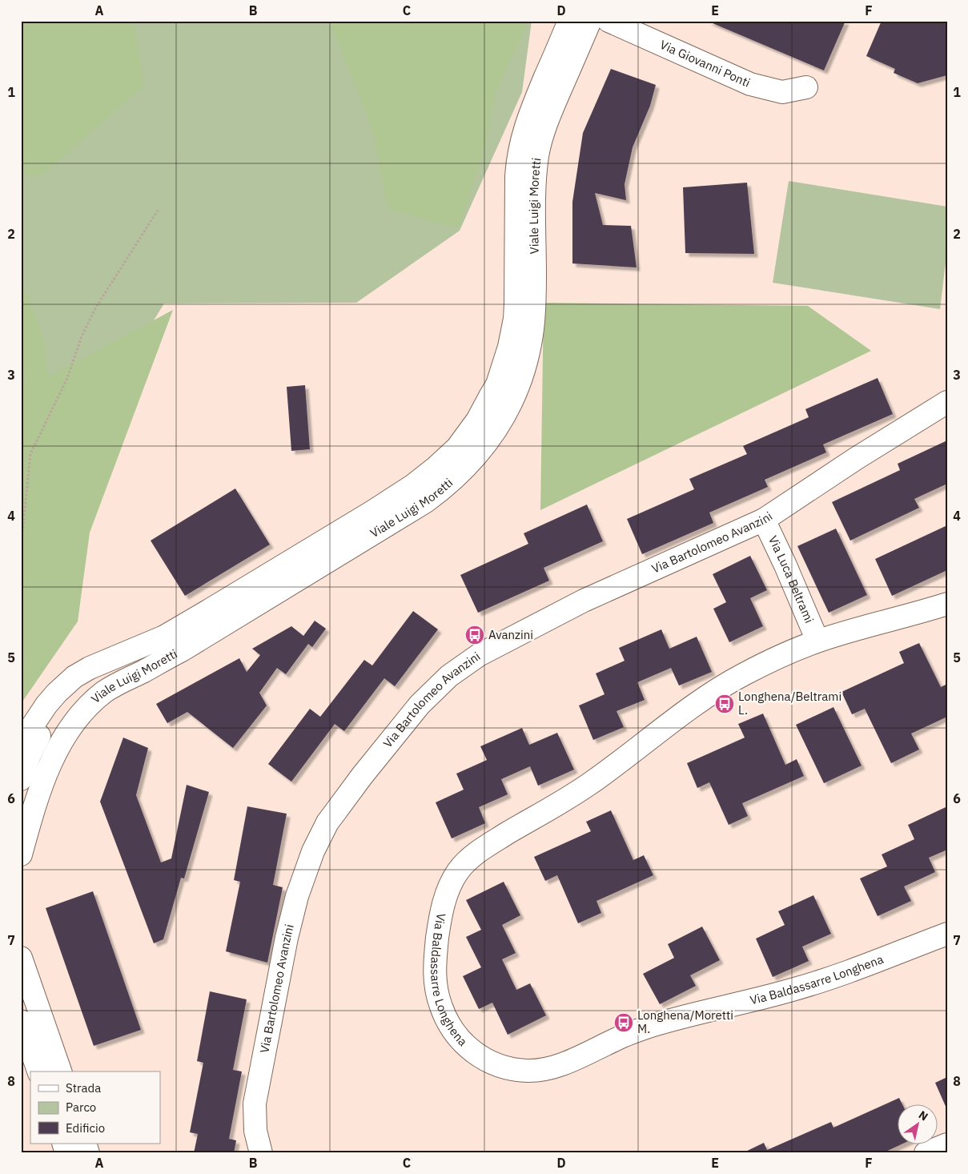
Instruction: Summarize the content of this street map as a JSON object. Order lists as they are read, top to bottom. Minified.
{"streets":{"street":["Via Giovanni Ponti","Viale Luigi Moretti","Via Bartolomeo Avanzini","Via Luca Beltrami","Via Baldassarre Longhena"]},"crossings":[["Via Bartolomeo Avanzini","Via Luca Beltrami"],["Via Luca Beltrami","Via Baldassarre Longhena"]],"places":{"bus stop":["Avanzini","Longhena/Beltrami L.","Longhena/Moretti M."]},"legend":["Strada","Parco","Edificio"],"north":"top right","grid":{"columns":["A","B","C","D","E","F"],"rows":["1","2","3","4","5","6","7","8"]}}
